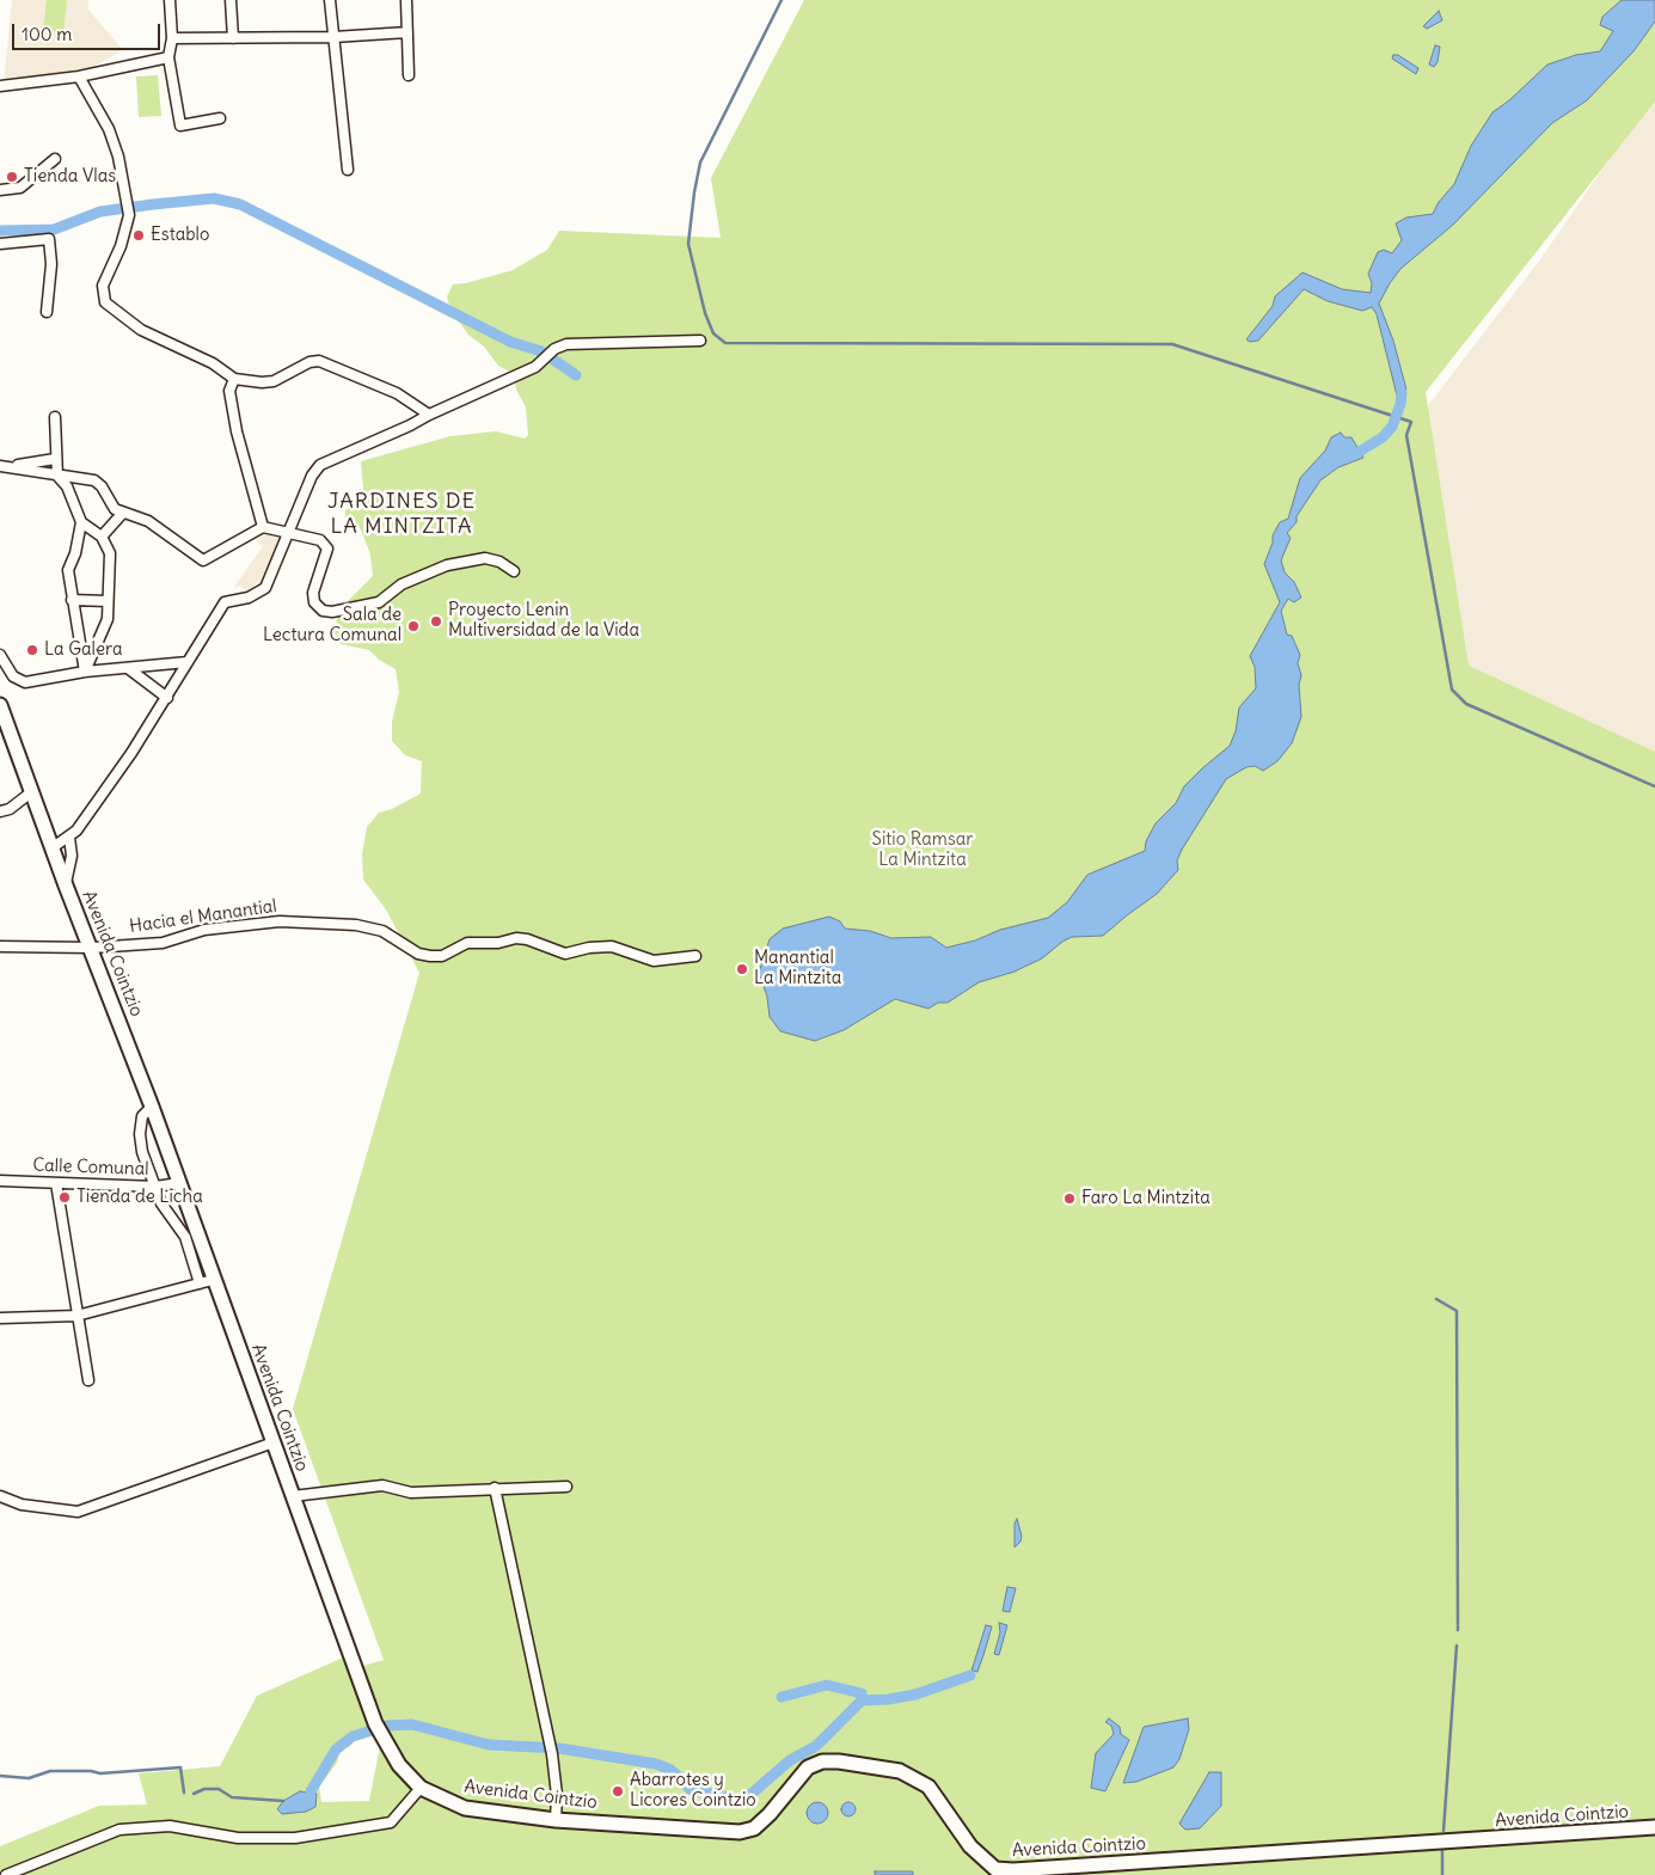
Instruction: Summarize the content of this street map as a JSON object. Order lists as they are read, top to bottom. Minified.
{"streets":{"main road":["Avenida Cointzio"],"street":["Hacia el Manantial","Calle Comunal"]},"crossings":[["Hacia el Manantial","Avenida Cointzio"],["Avenida Cointzio","Calle Comunal"]],"districts":["JARDINES DE LA MINTZITA"],"parks":["Sitio Ramsar La Mintzita"],"places":["Tienda Vlas","Establo","Proyecto Lenin Multiversidad de la Vida","Sala de Lectura Comunal","La Galera","Manantial La Mintzita","Tienda de Licha","Faro La Mintzita","Abarrotes y Licores Cointzio"],"scale_bar":"100 m"}
